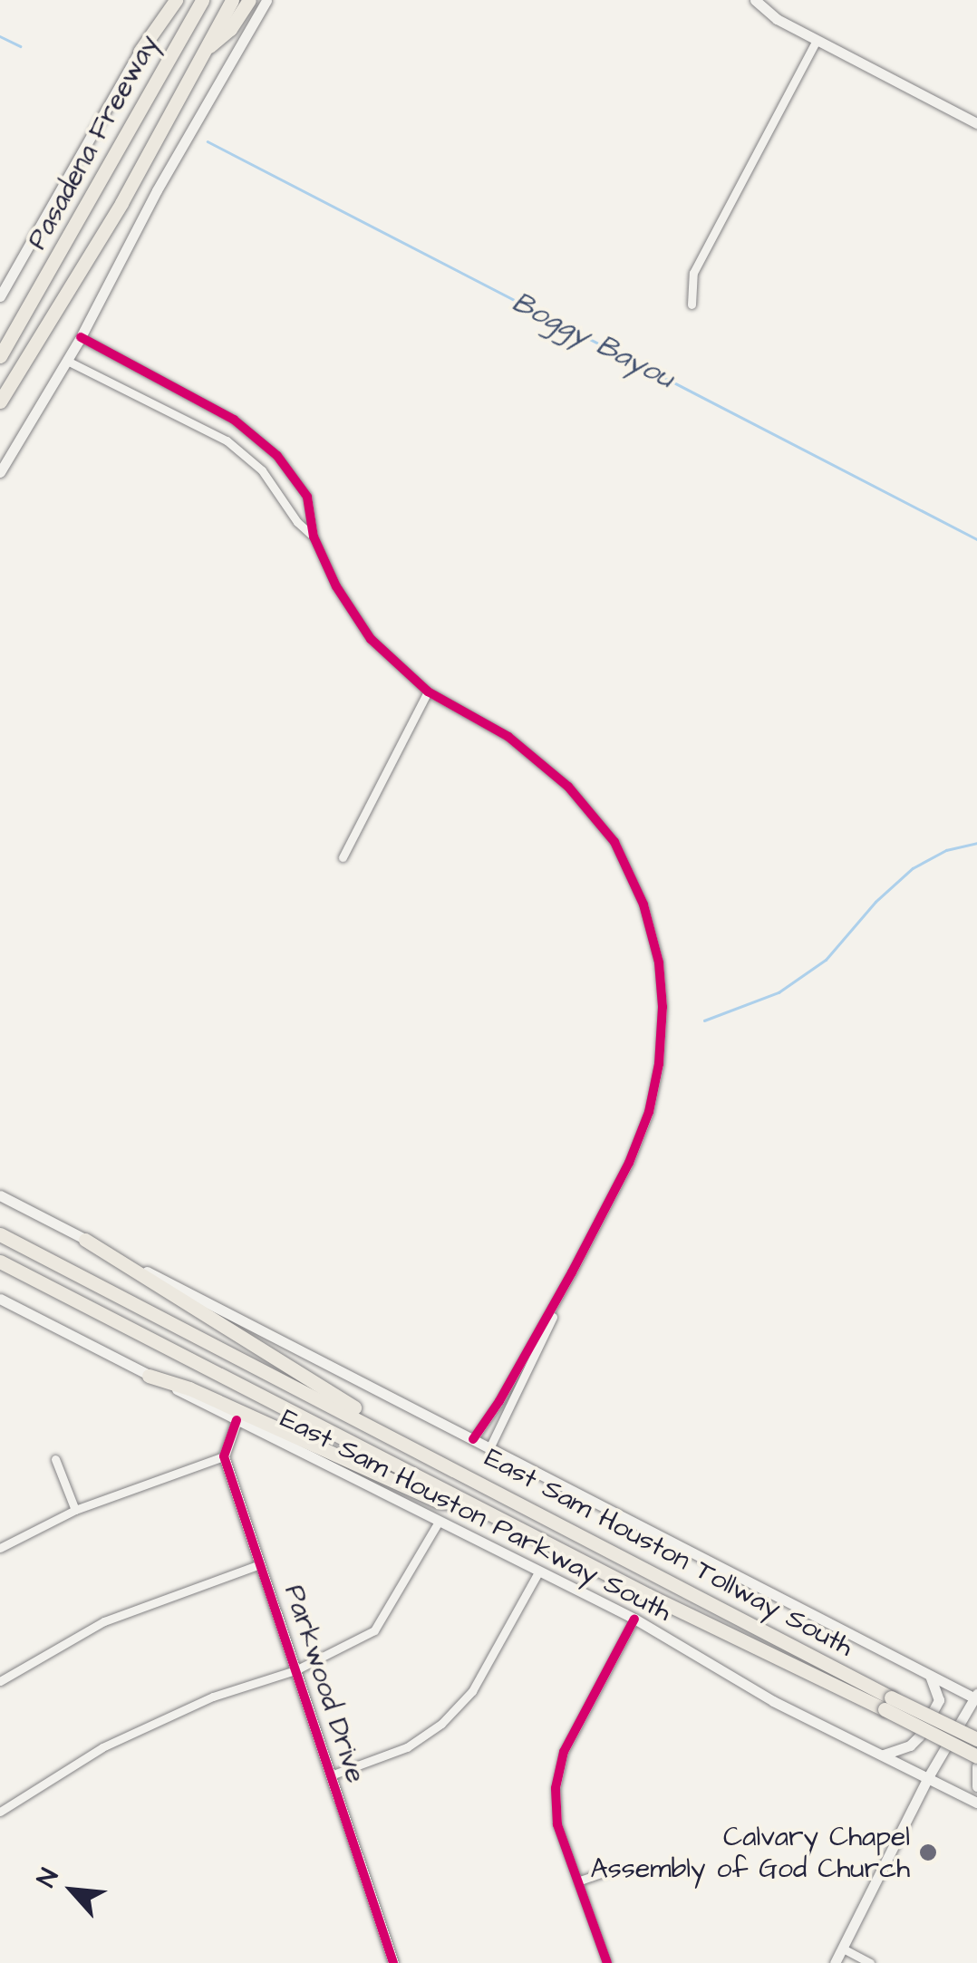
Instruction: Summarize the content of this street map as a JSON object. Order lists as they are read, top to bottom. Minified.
{"streets":{"highway":["Pasadena Freeway","East Sam Houston Tollway South"],"main road":["East Sam Houston Parkway South","Parkwood Drive"]},"water":["Boggy Bayou"],"places":["Calvary Chapel Assembly of God Church"],"north":"top left"}
